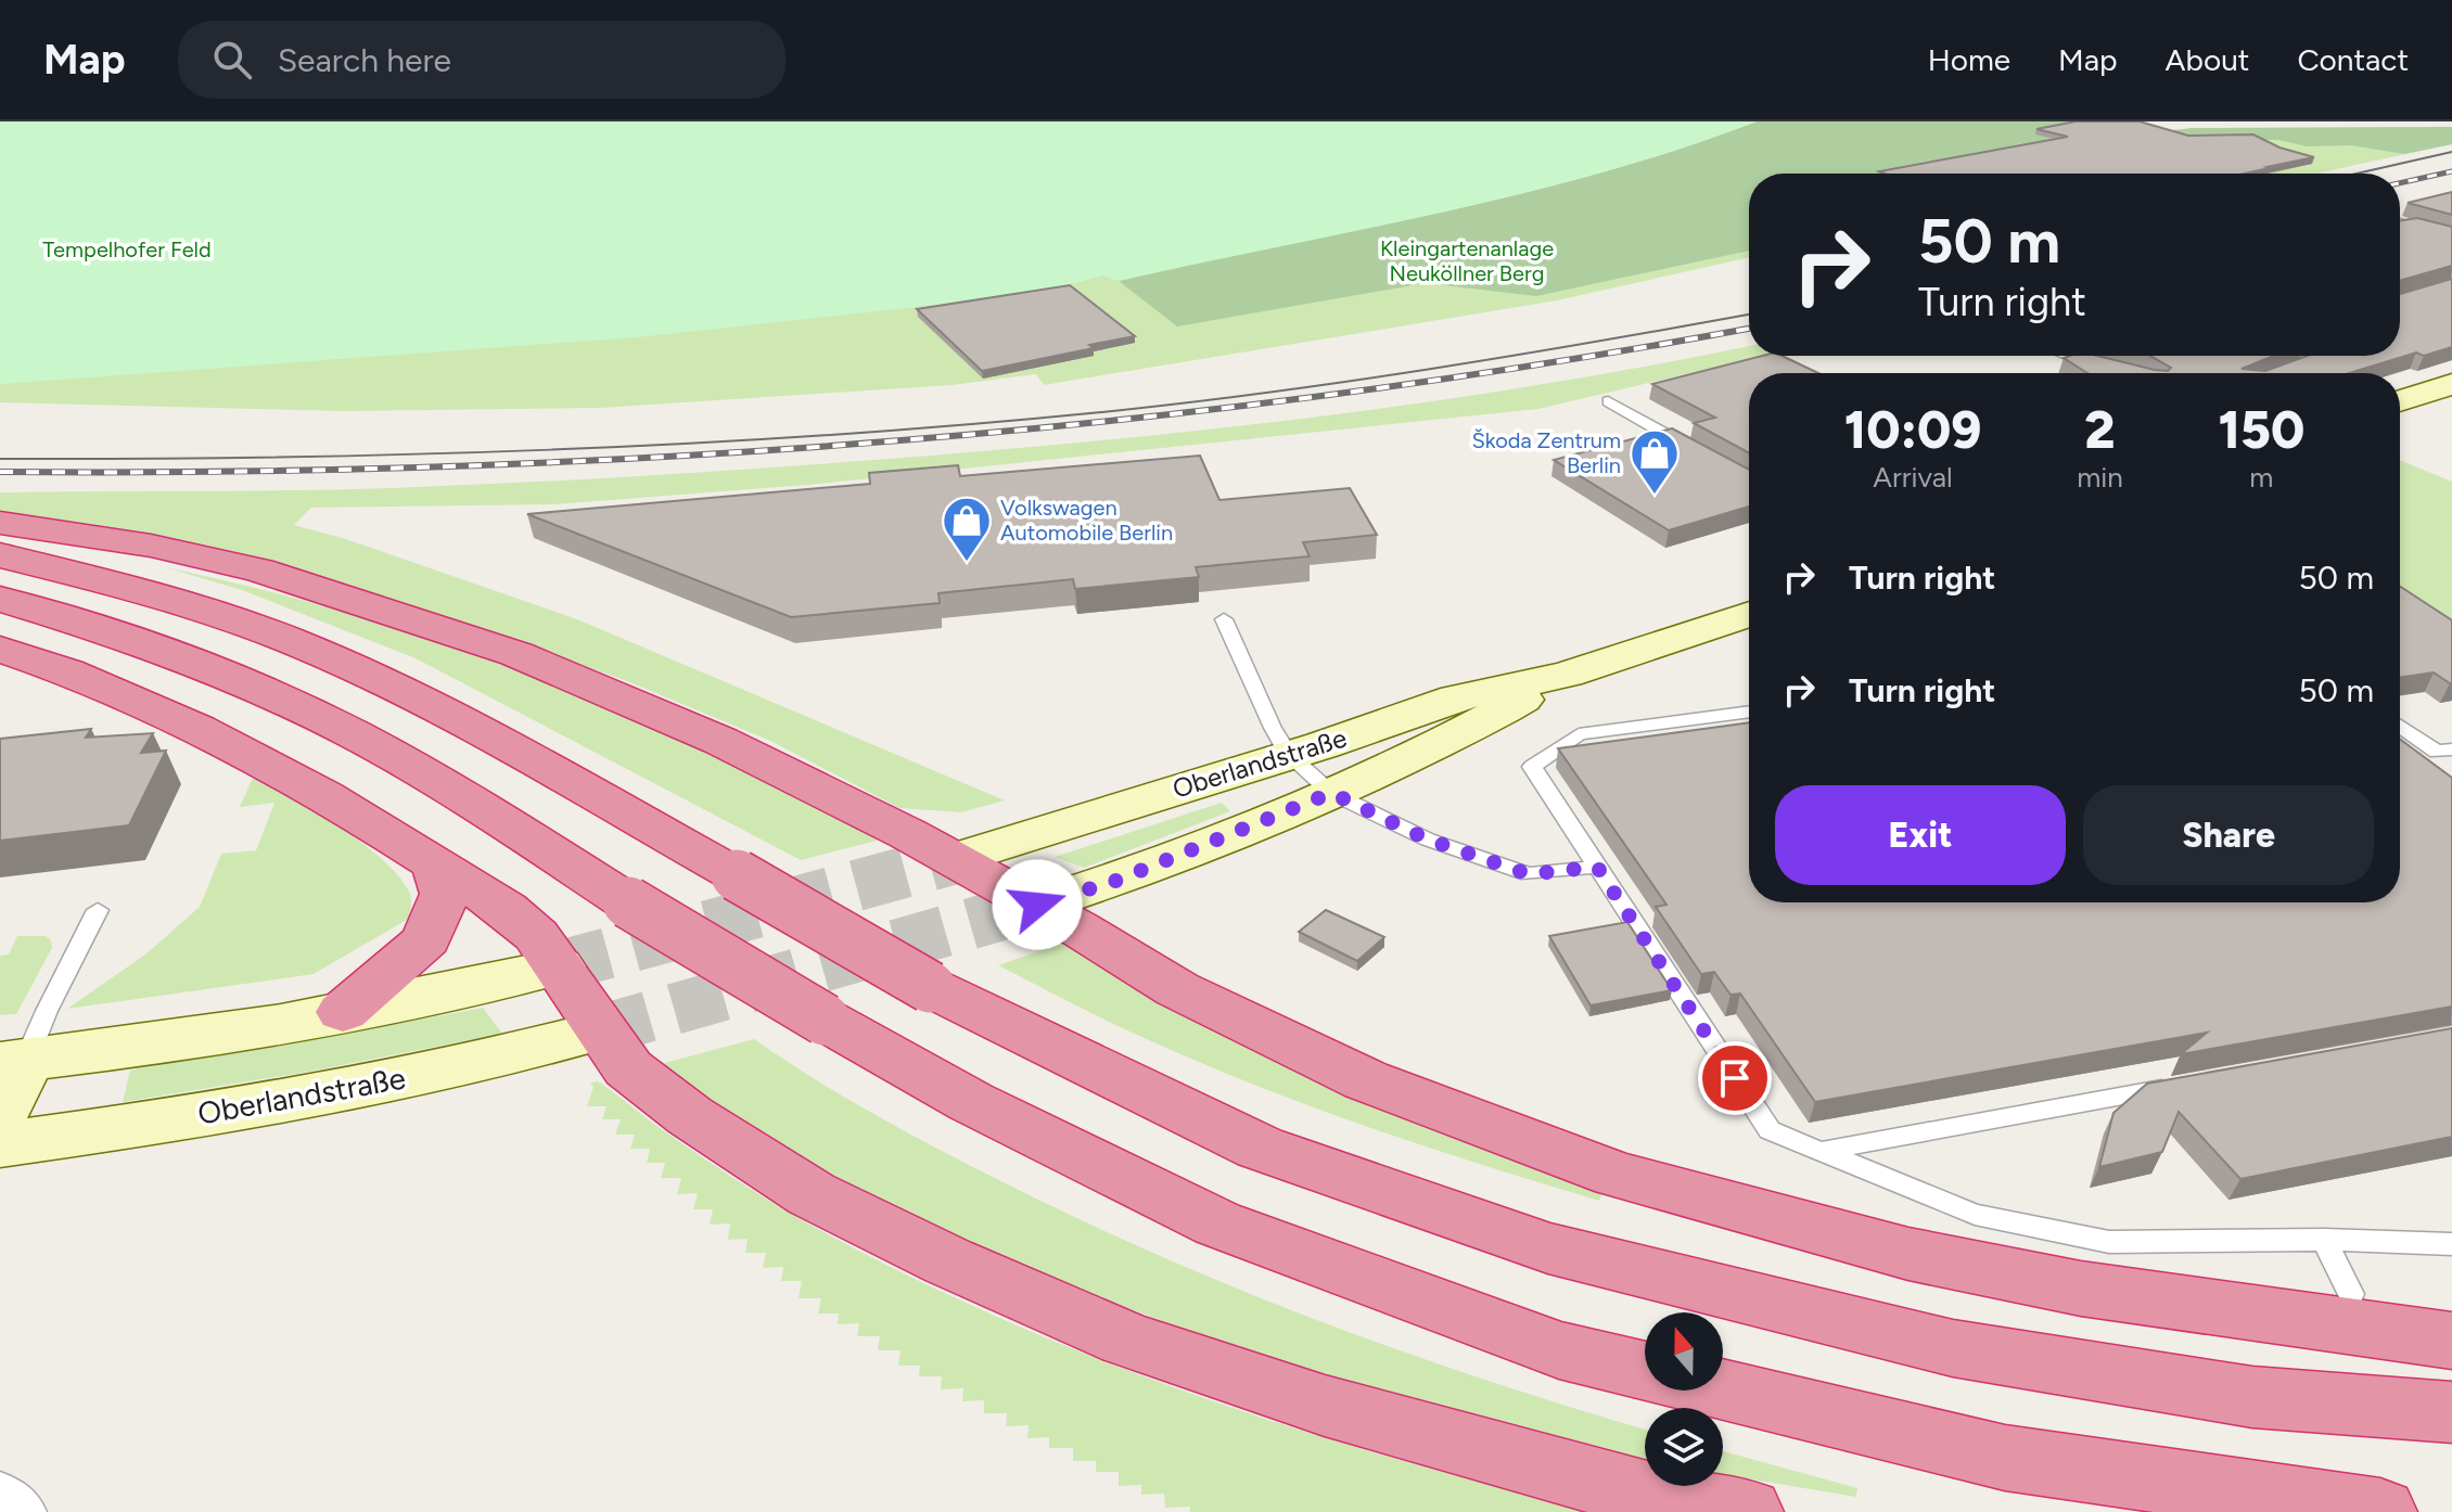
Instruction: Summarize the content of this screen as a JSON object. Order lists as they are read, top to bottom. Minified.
{"streets":{"street":["Oberlandstraße"]},"parks":["Kleingartenanlage Neuköllner Berg","Tempelhofer Feld"],"places":{"shop":["Škoda Zentrum Berlin","Volkswagen Automobile Berlin"]},"north":"top","page":{"header":"Map","search":"Search here","nav":["Home","Map","About","Contact"],"turn":["50 m","Turn right"],"eta":["10:09","Arrival","2","min","150","m"],"list":[{"name":"Turn right","value":"50 m"},{"name":"Turn right","value":"50 m"}],"buttons":["Exit","Share"]}}
